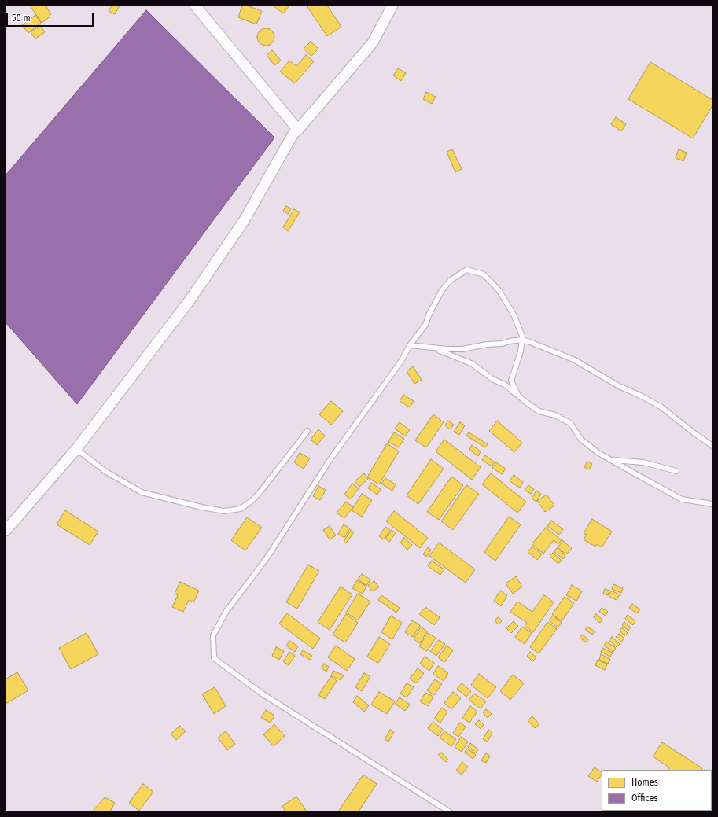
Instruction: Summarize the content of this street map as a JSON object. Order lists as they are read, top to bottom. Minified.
{"legend":["Homes","Offices"],"scale_bar":"50 m"}
